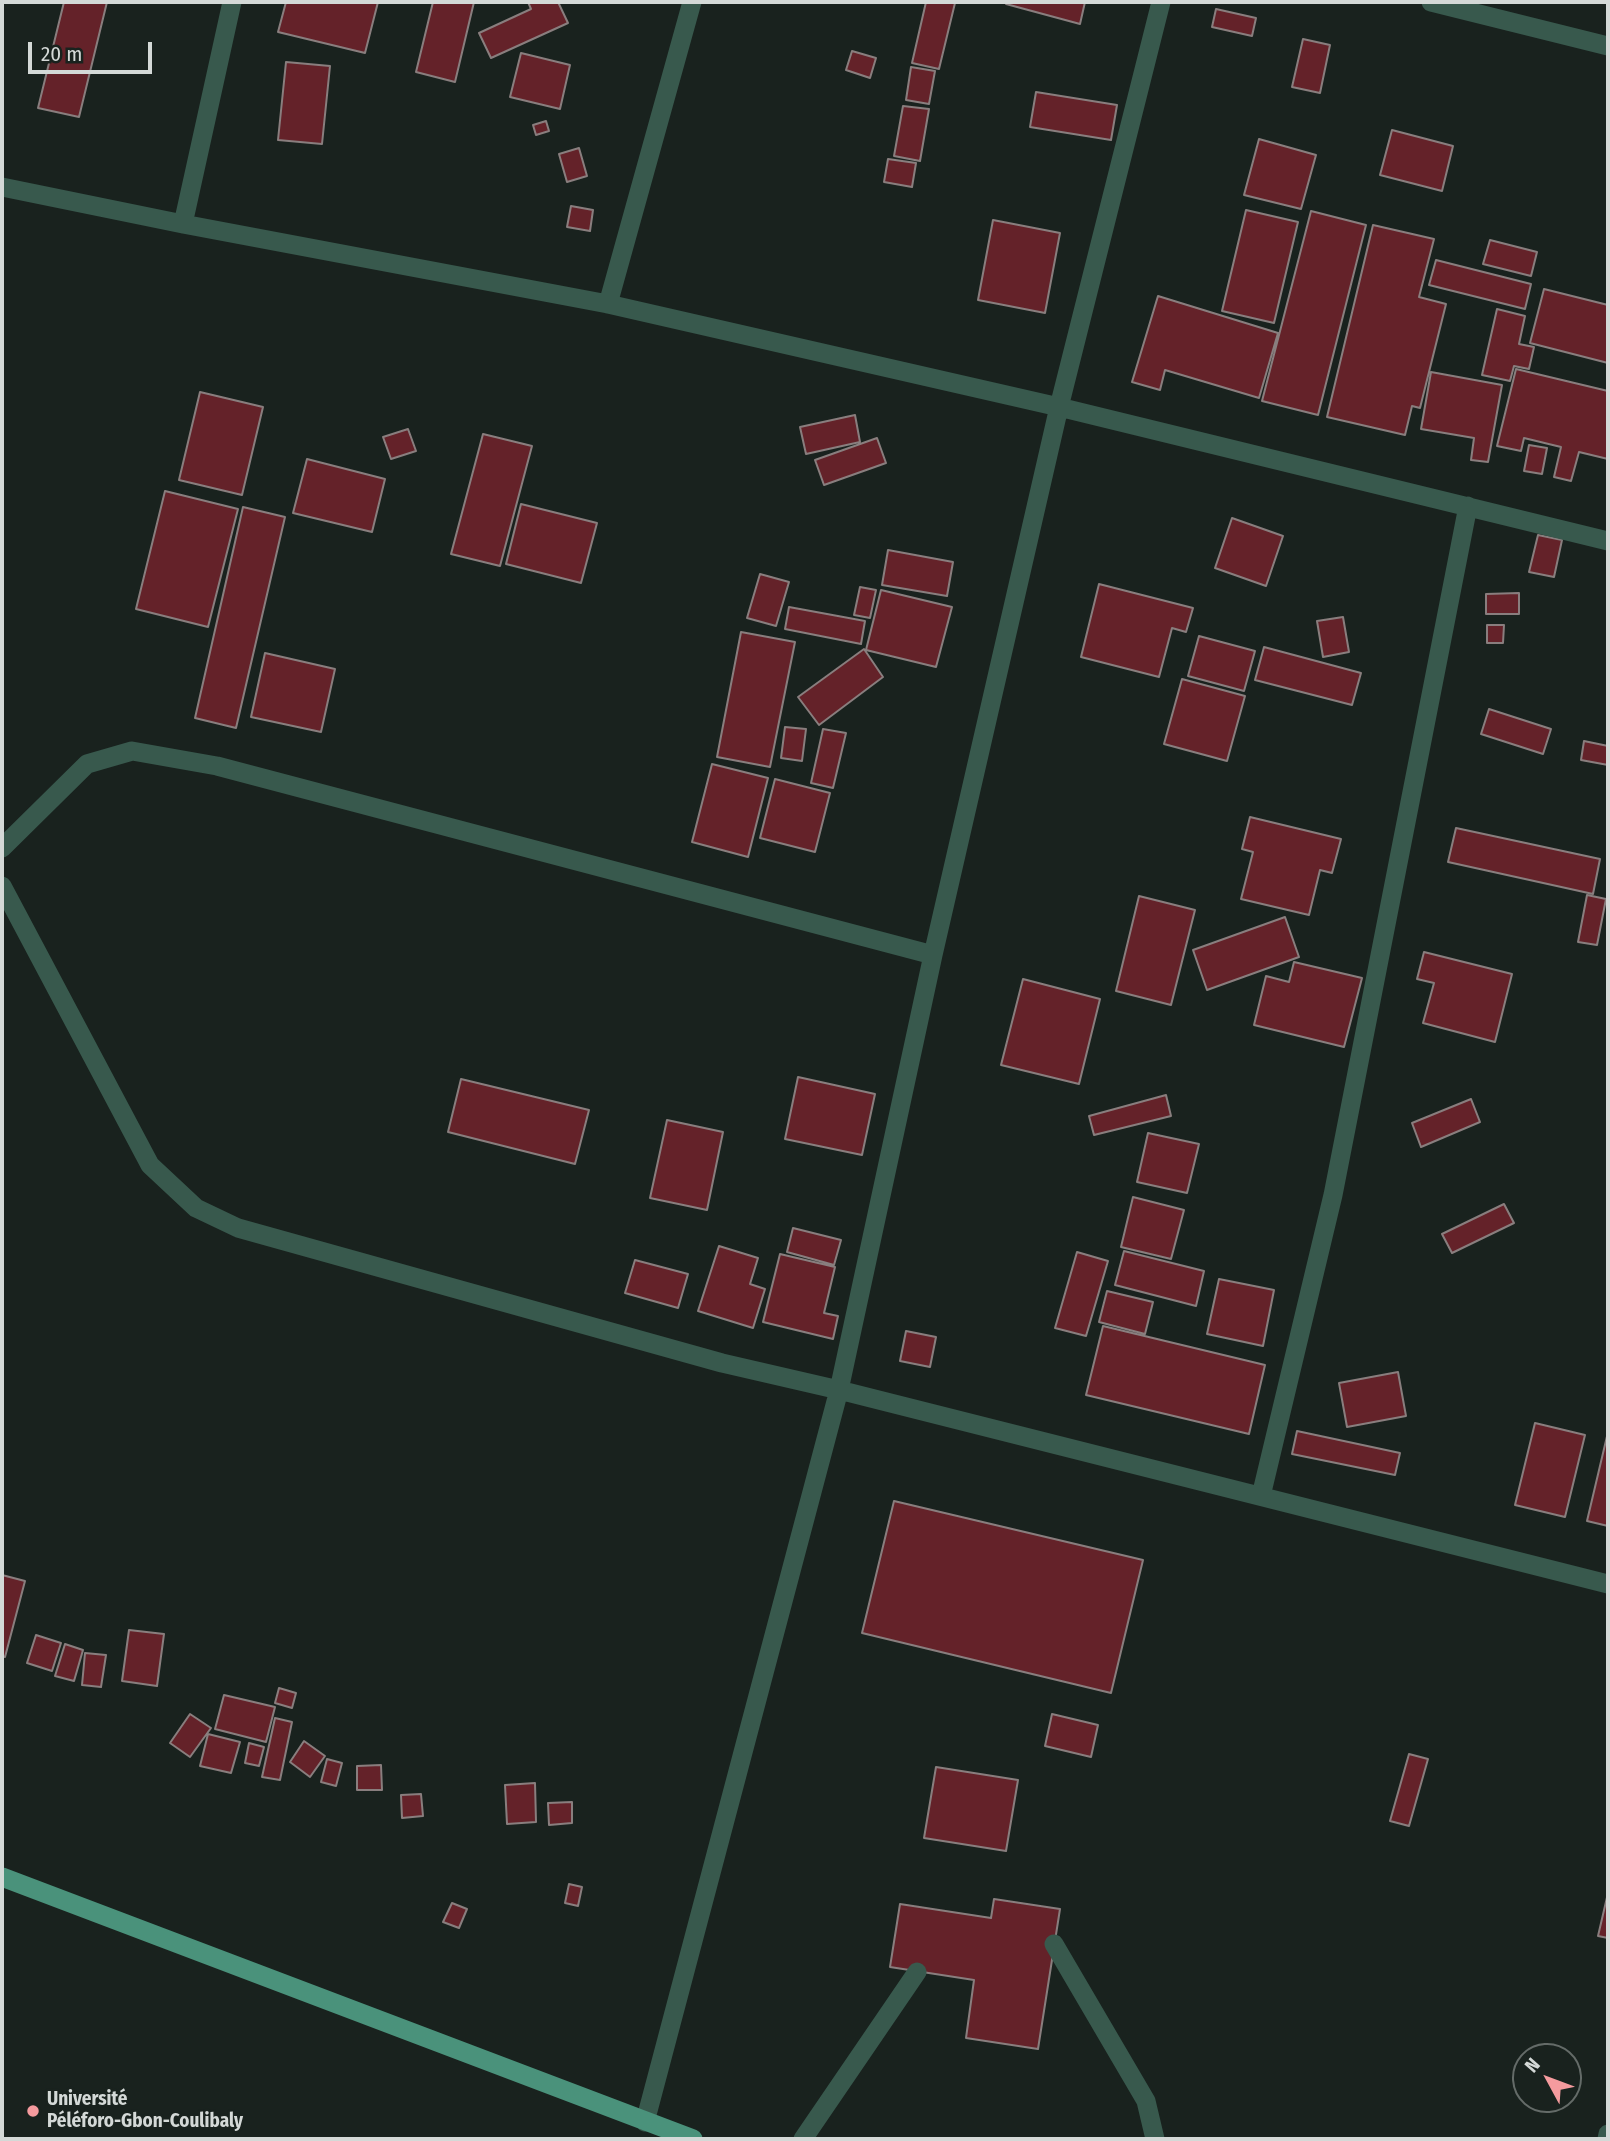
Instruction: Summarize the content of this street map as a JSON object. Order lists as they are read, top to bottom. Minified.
{"places":["Université Péléforo-Gbon-Coulibaly"],"scale_bar":"20 m","north":"top left"}
